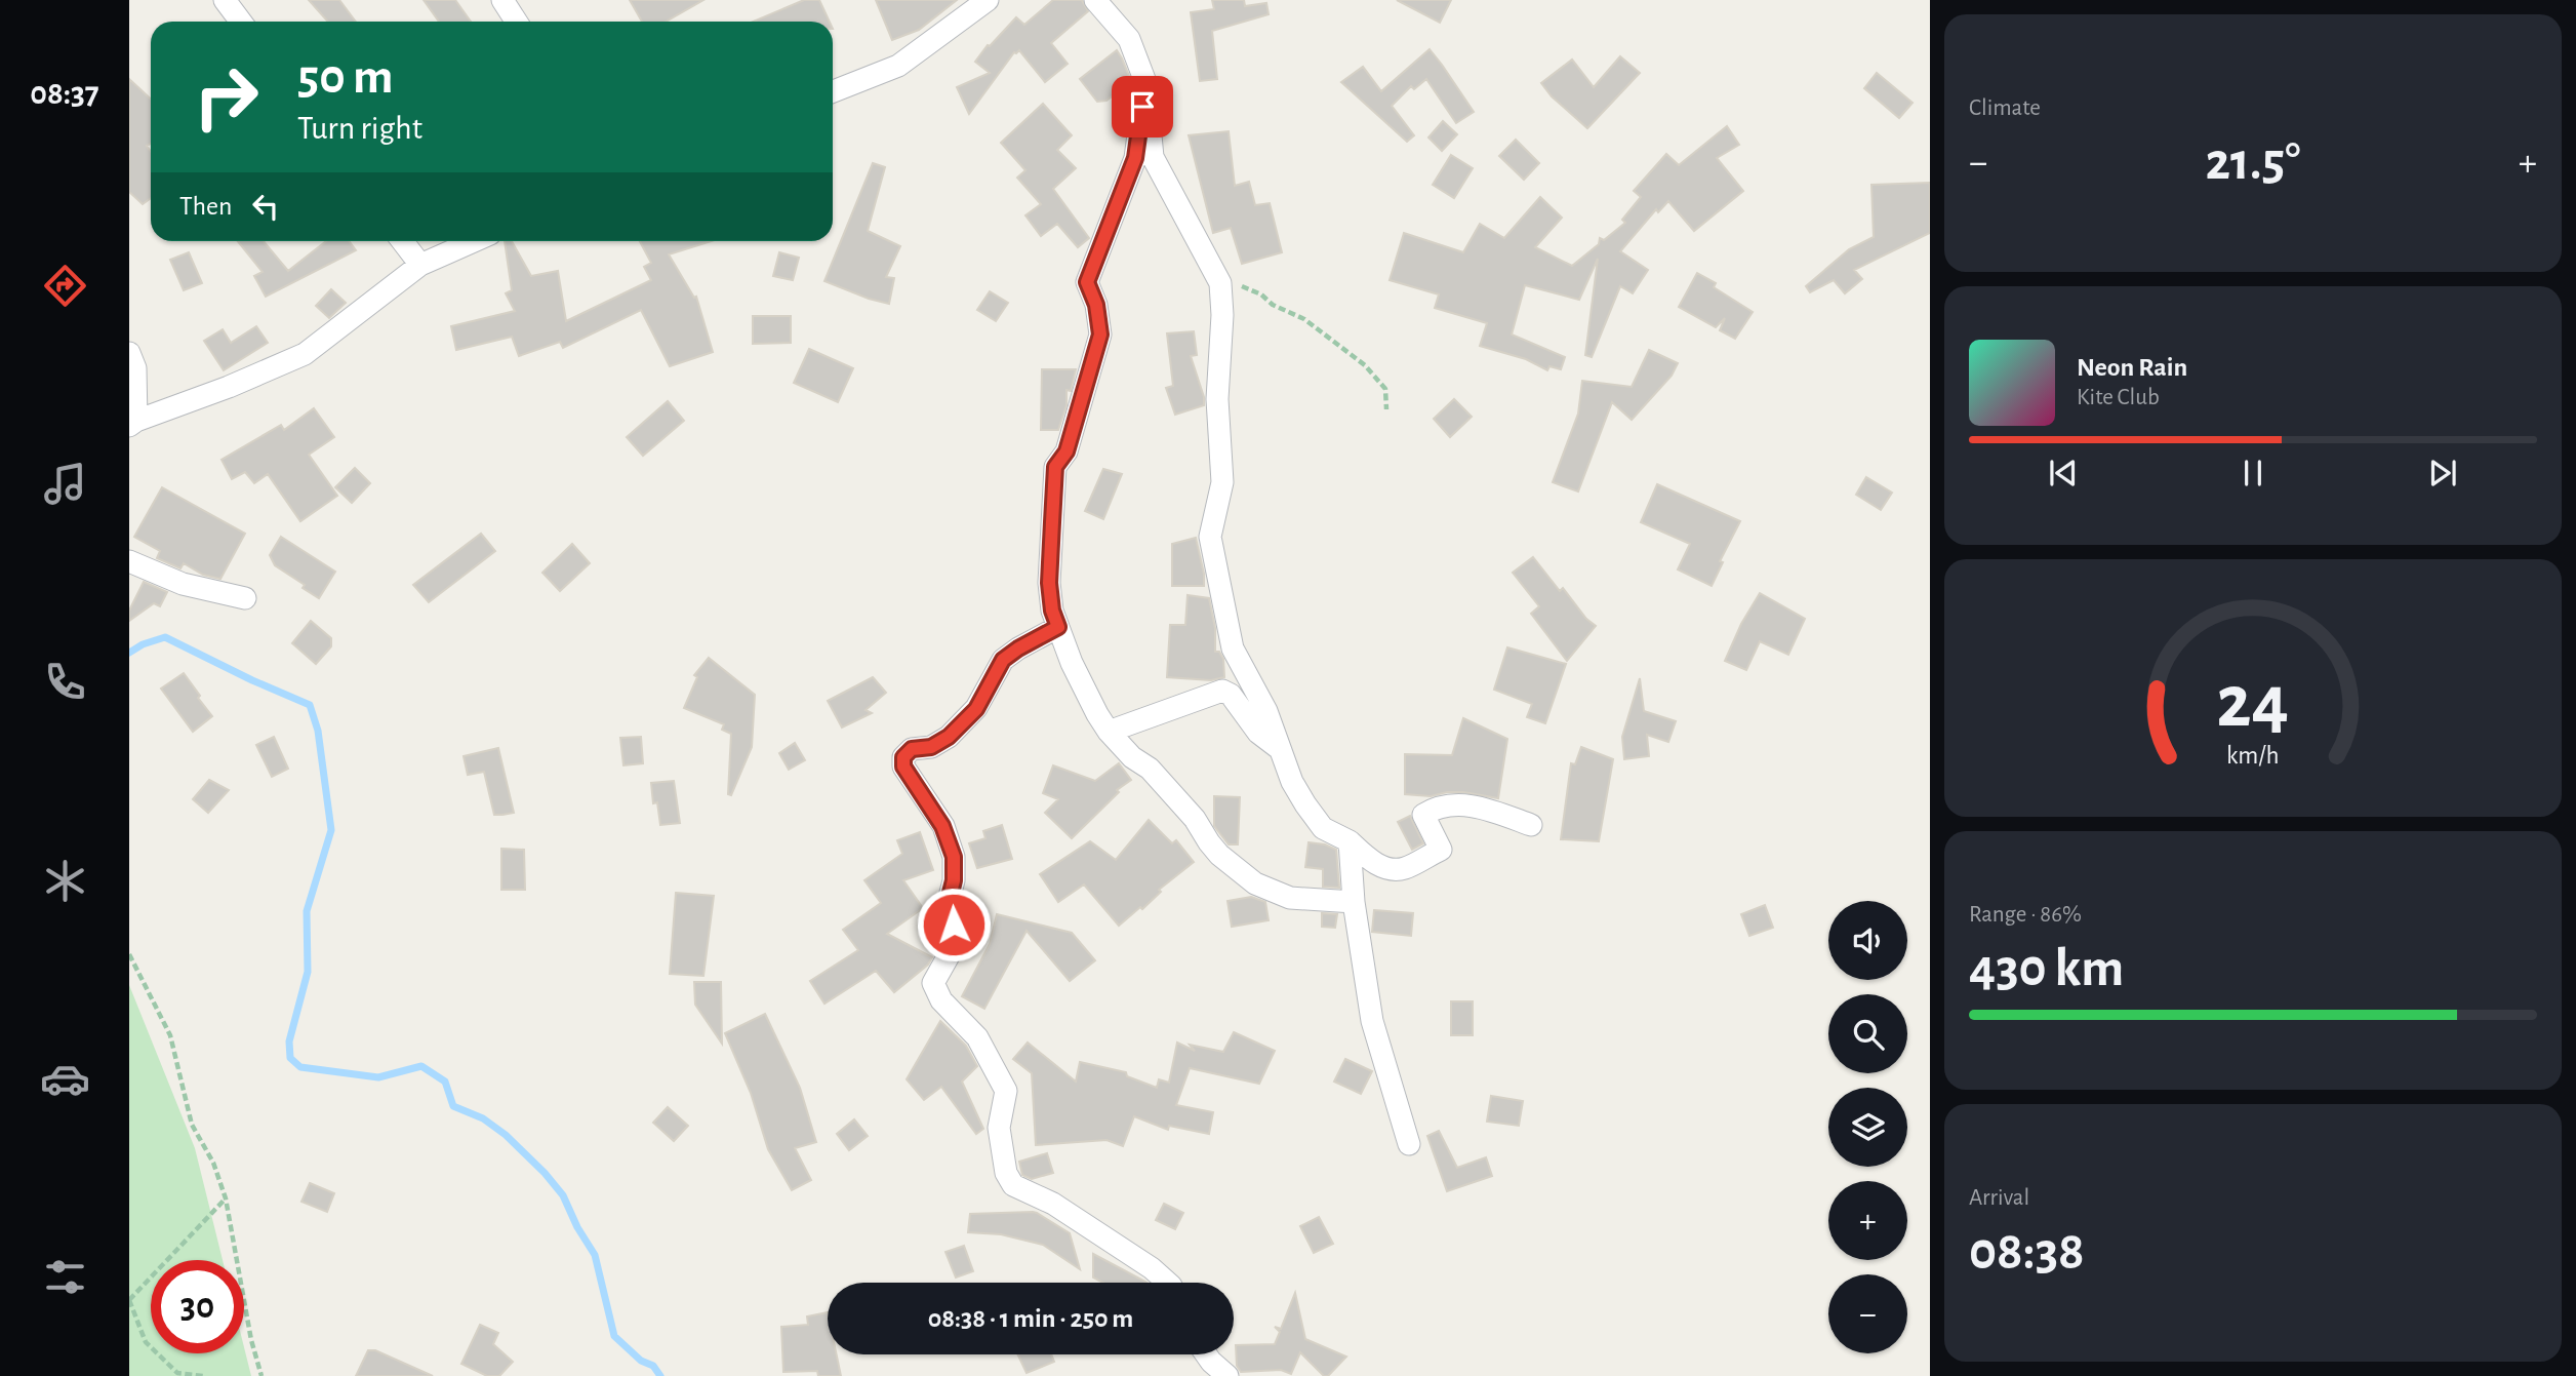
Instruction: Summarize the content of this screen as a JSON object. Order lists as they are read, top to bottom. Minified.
{"page":{"tabs":"08:37","tile":["Climate",["Range · 86%","430 km"],["Arrival","08:38"]],"turn":["50 m","Turn right"],"heat":["−","21.5°","+"],"then":"Then","song":["Neon Rain","Kite Club"],"map_buttons":["+","−"],"limit":"30","trip":"08:38 · 1 min · 250 m","gauge":["24","km/h"]}}
